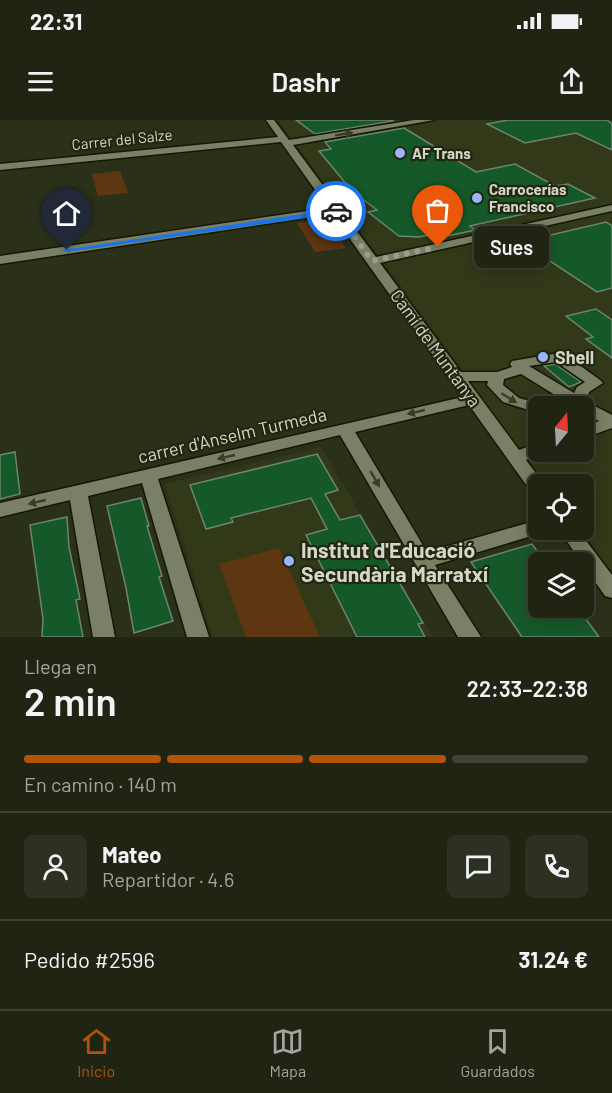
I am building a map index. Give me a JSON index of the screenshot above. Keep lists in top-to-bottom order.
{
  "streets": {
    "street": ["Carrer del Salze", "Camí de Muntanya", "carrer d'Anselm Turmeda"]
  },
  "crossings": [
    ["Carrer del Salze", "Camí de Muntanya"],
    ["Camí de Muntanya", "carrer d'Anselm Turmeda"]
  ],
  "one_way": ["carrer d'Anselm Turmeda"],
  "places": [
    "AF Trans",
    "Carrocerías Francisco",
    "Sues",
    "Shell",
    "Institut d'Educació Secundària Marratxí"
  ],
  "north": "top",
  "page": {
    "status": "22:31",
    "header": "Dashr",
    "bubble": "Sues",
    "heading": ["2 min", "Llega en", "22:33–22:38"],
    "panel": [
      "Mateo",
      "Repartidor · 4.6",
      "Pedido #2596",
      "31.24 €"
    ],
    "bar": "En camino · 140 m",
    "tabs": ["Inicio", "Mapa", "Guardados"]
  }
}
